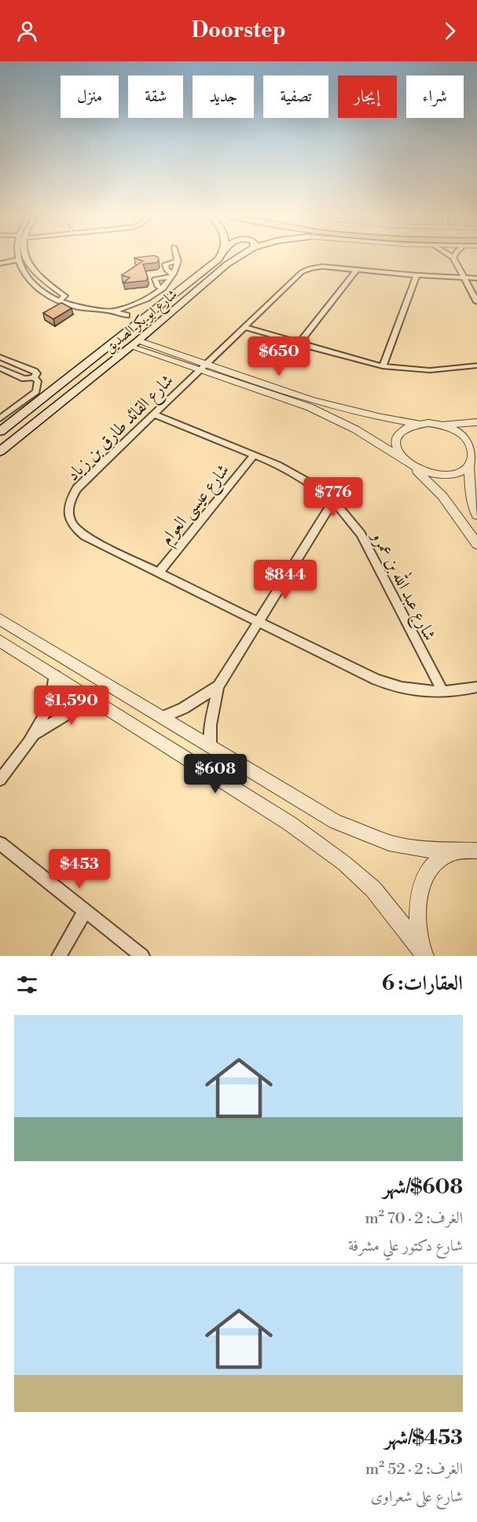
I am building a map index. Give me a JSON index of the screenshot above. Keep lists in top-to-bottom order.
{
  "streets": {
    "main road": ["شارع ابو بكر الصديق"],
    "street": ["شارع القائد طارق بن زياد", "شارع عيسى العوام", "شارع عبد الله بن عمرو"]
  },
  "crossings": [
    ["شارع القائد طارق بن زياد", "شارع عيسى العوام"],
    ["شارع القائد طارق بن زياد", "شارع عبد الله بن عمرو"],
    ["شارع عيسى العوام", "شارع عبد الله بن عمرو"]
  ],
  "page": {
    "header": "Doorstep",
    "chip": [
      "شراء",
      "إيجار",
      "تصفية",
      "جديد",
      "شقة",
      "منزل"
    ],
    "price": [
      "$650",
      "$776",
      "$844",
      "$1,590",
      "$608",
      "$453"
    ],
    "heading": "العقارات: 6",
    "list": [
      {
        "name": "$608/شهر",
        "note": "الغرف: 2 · 70 m² · شارع دكتور علي مشرفة"
      },
      {
        "name": "$453/شهر",
        "note": "الغرف: 2 · 52 m² · شارع على شعراوى"
      }
    ]
  }
}
